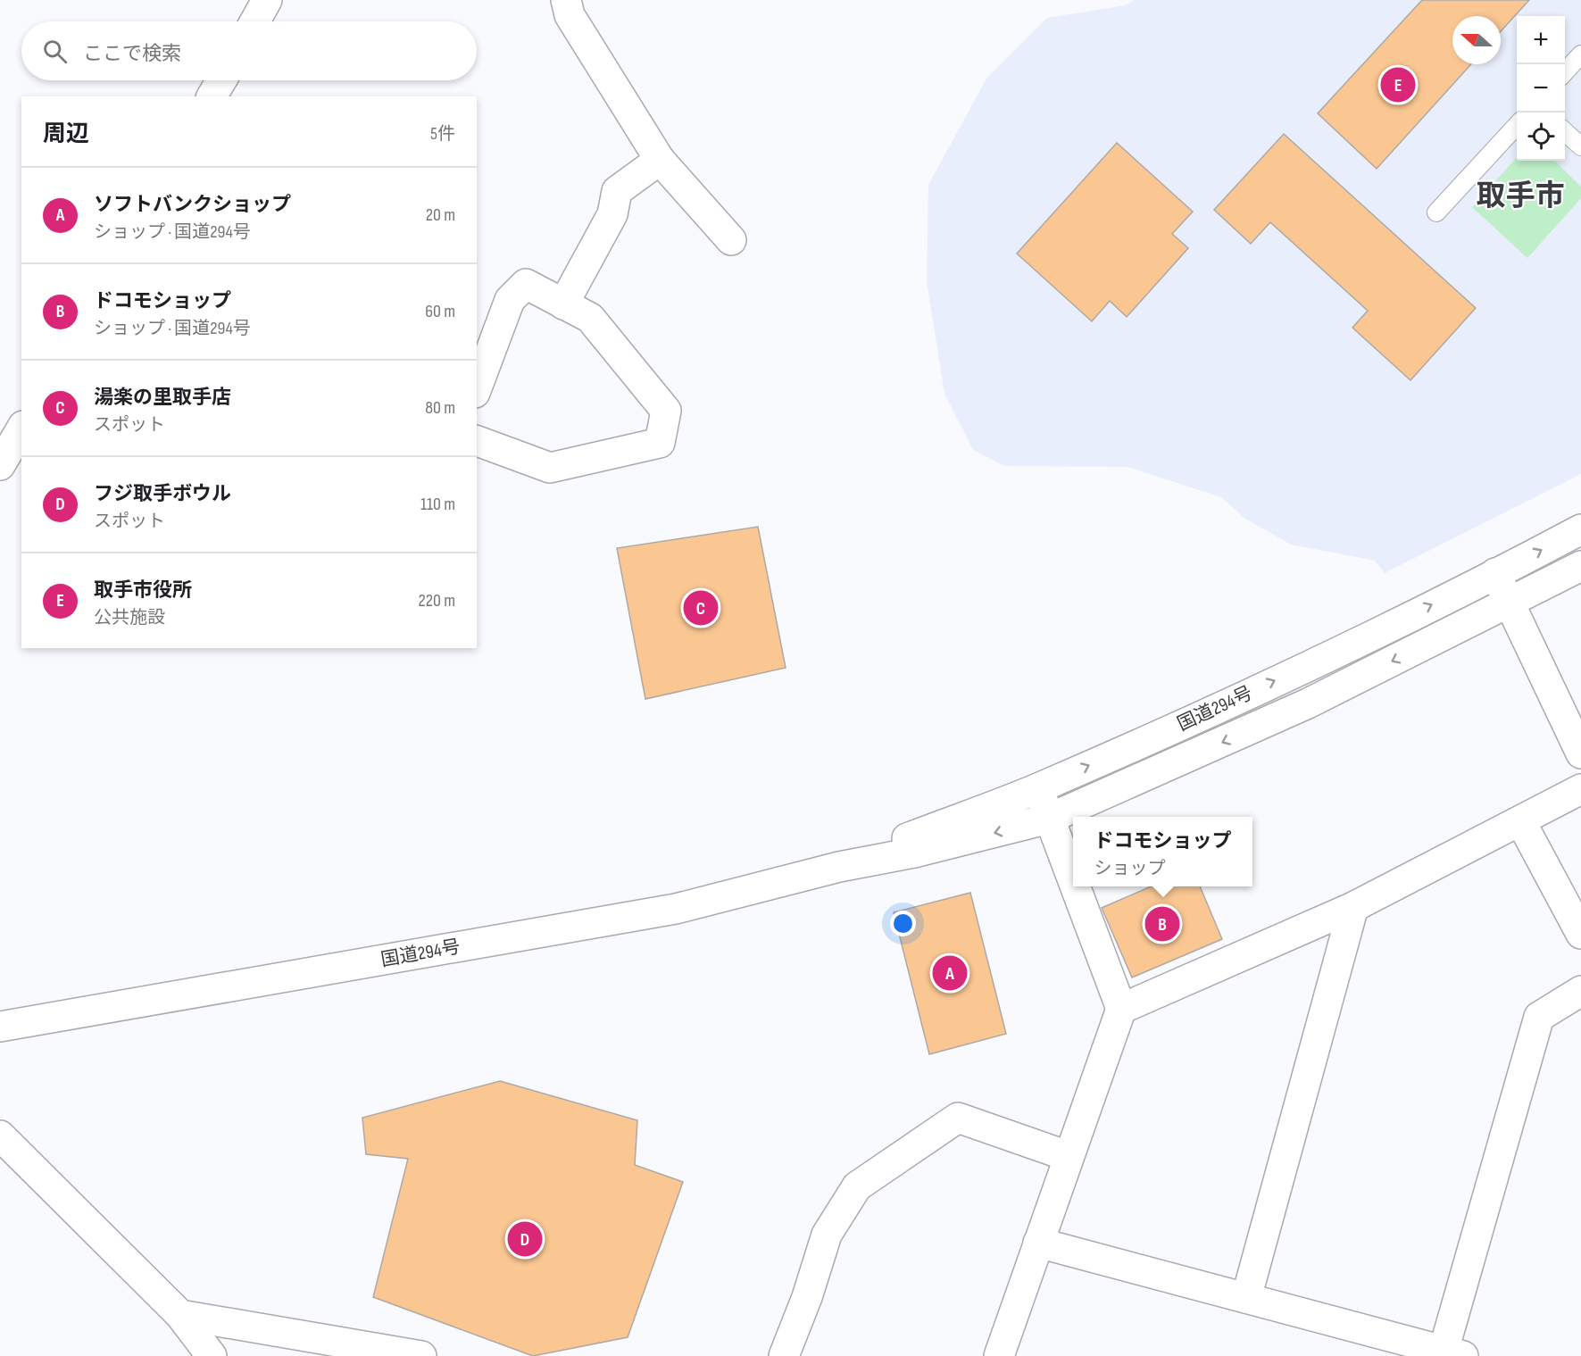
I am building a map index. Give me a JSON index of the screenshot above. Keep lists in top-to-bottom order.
{
  "streets": {
    "main road": ["国道294号"]
  },
  "districts": ["取手市"],
  "north": "left",
  "page": {
    "map_buttons": ["+", "−"],
    "search": "ここで検索",
    "pins": [
      "E",
      "C",
      "B",
      "A",
      "D"
    ],
    "heading": ["周辺", "5件"],
    "list": [
      {
        "mark": "A",
        "name": "ソフトバンクショップ",
        "note": "ショップ · 国道294号",
        "value": "20 m"
      },
      {
        "mark": "B",
        "name": "ドコモショップ",
        "note": "ショップ · 国道294号",
        "value": "60 m"
      },
      {
        "mark": "C",
        "name": "湯楽の里取手店",
        "note": "スポット",
        "value": "80 m"
      },
      {
        "mark": "D",
        "name": "フジ取手ボウル",
        "note": "スポット",
        "value": "110 m"
      },
      {
        "mark": "E",
        "name": "取手市役所",
        "note": "公共施設",
        "value": "220 m"
      }
    ],
    "popup": ["ドコモショップ", "ショップ"]
  }
}
